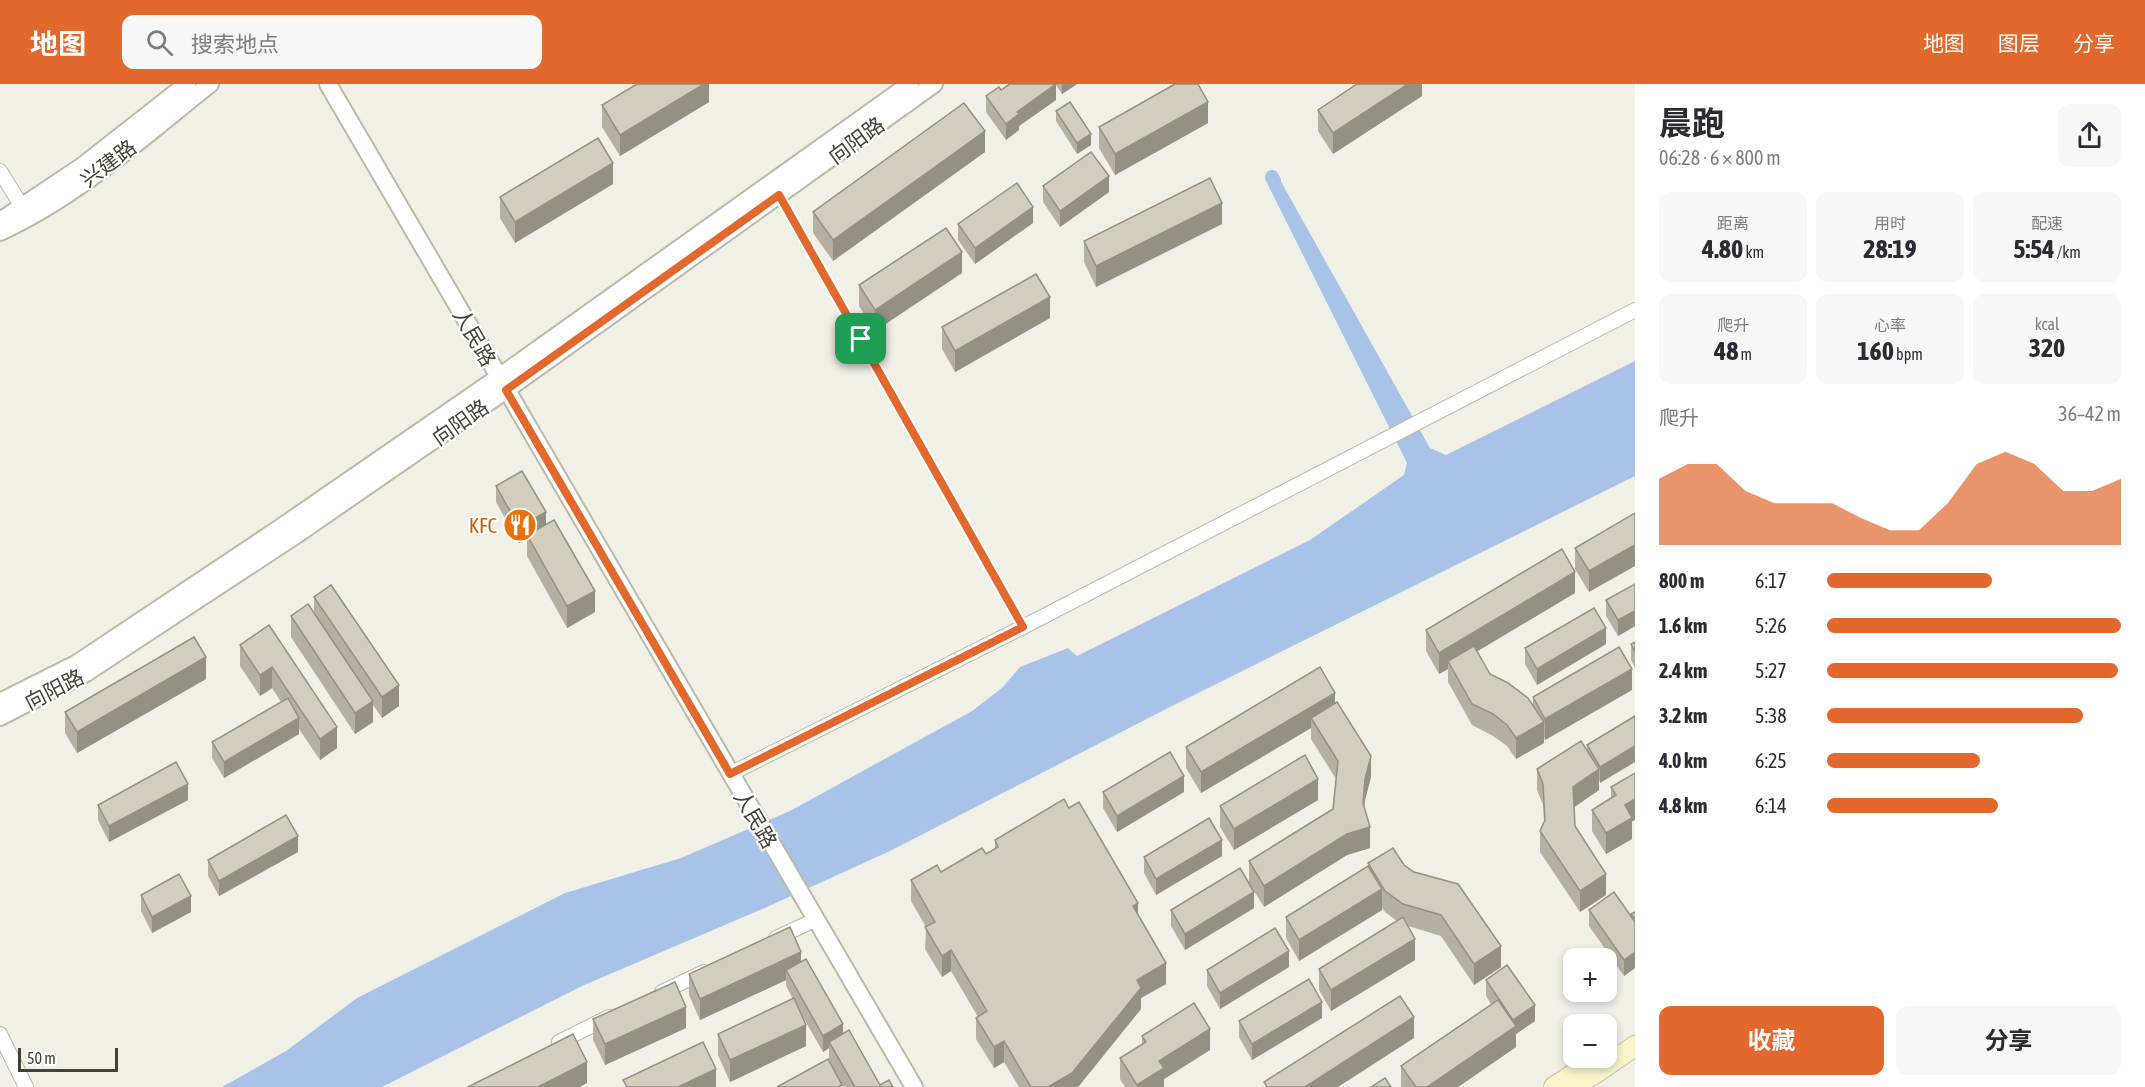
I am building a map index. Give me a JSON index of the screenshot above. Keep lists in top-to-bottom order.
{
  "streets": {
    "street": ["向阳路", "兴建路", "人民路"]
  },
  "crossings": [
    ["向阳路", "人民路"]
  ],
  "places": {
    "restaurant": ["KFC"]
  },
  "scale_bar": "50 m",
  "page": {
    "header": "地图",
    "search": "搜索地点",
    "nav": ["地图", "图层", "分享"],
    "heading": ["晨跑", "06:28 · 6 × 800 m"],
    "stats": [
      ["距离", "4.80 km"],
      ["用时", "28:19"],
      ["配速", "5:54 /km"],
      ["爬升", "48 m"],
      ["心率", "160 bpm"],
      ["kcal", "320"]
    ],
    "chart": ["爬升", "36–42 m"],
    "list": [
      {
        "name": "800 m",
        "note": "6:17"
      },
      {
        "name": "1.6 km",
        "note": "5:26"
      },
      {
        "name": "2.4 km",
        "note": "5:27"
      },
      {
        "name": "3.2 km",
        "note": "5:38"
      },
      {
        "name": "4.0 km",
        "note": "6:25"
      },
      {
        "name": "4.8 km",
        "note": "6:14"
      }
    ],
    "map_buttons": ["+", "−"],
    "buttons": ["收藏", "分享"],
    "scale": "50 m"
  }
}
